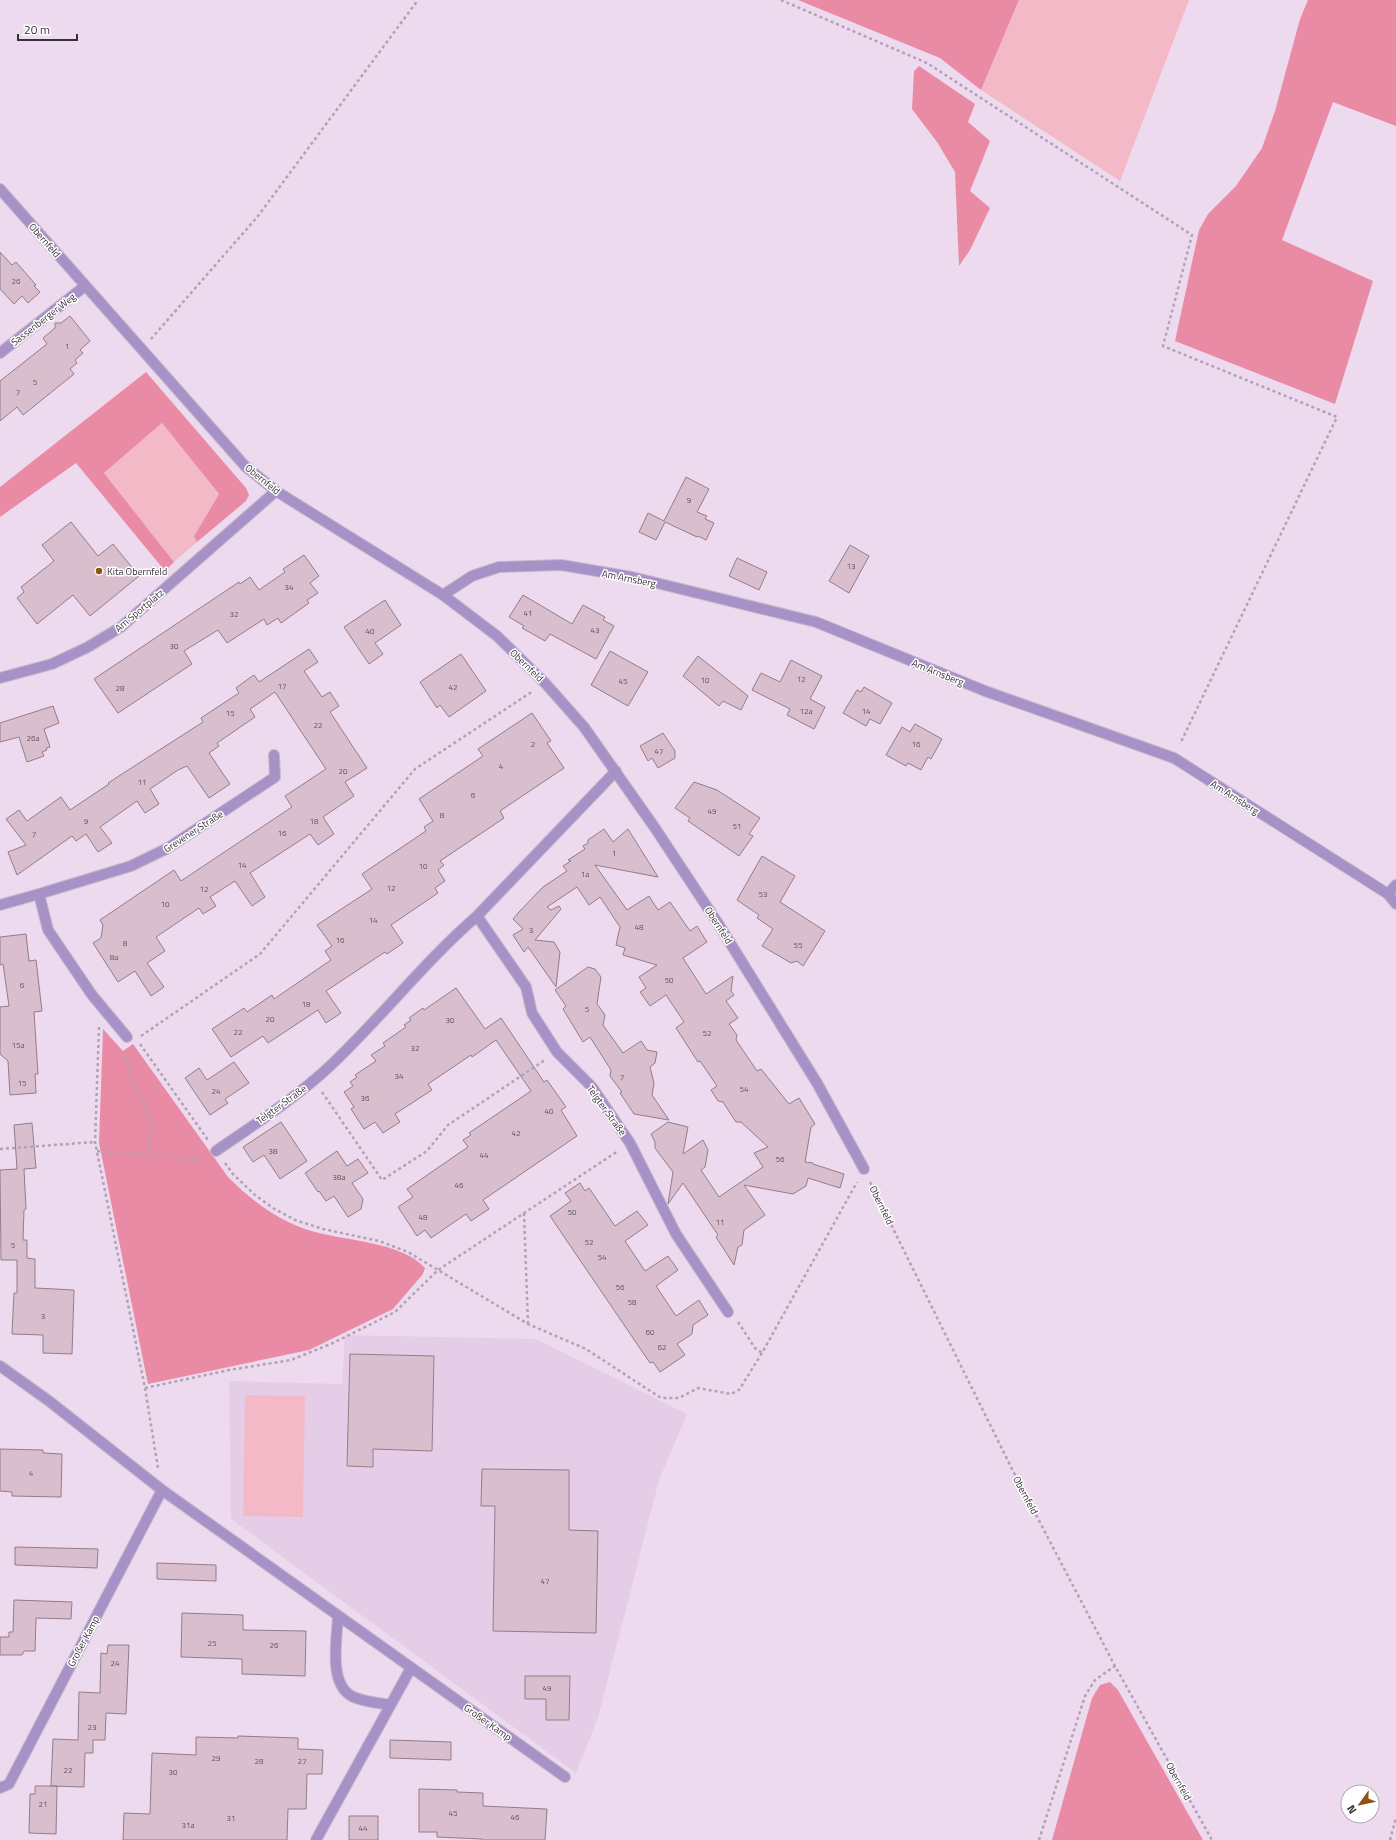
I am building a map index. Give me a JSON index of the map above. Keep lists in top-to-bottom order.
{
  "streets": {
    "street": [
      "Obernfeld",
      "Sassenberger Weg",
      "Am Arnsberg",
      "Am Sportplatz",
      "Grevener Straße",
      "Telgter Straße",
      "Großer Kamp"
    ]
  },
  "crossings": [
    ["Obernfeld", "Sassenberger Weg"],
    ["Obernfeld", "Am Arnsberg"],
    ["Obernfeld", "Am Sportplatz"],
    ["Obernfeld", "Telgter Straße"]
  ],
  "places": ["Kita Obernfeld"],
  "house_numbers": [
    "26",
    "1",
    "5",
    "7",
    "9",
    "13",
    "34",
    "41",
    "32",
    "43",
    "40",
    "30",
    "12",
    "10",
    "45",
    "17",
    "42",
    "28",
    "12a",
    "14",
    "15",
    "22",
    "26a",
    "2",
    "16",
    "47",
    "4",
    "20",
    "11",
    "6",
    "49",
    "8",
    "9",
    "18",
    "51",
    "16",
    "7",
    "1",
    "14",
    "10",
    "1a",
    "12",
    "12",
    "53",
    "10",
    "14",
    "48",
    "3",
    "16",
    "8",
    "55",
    "8a",
    "50",
    "6",
    "18",
    "5",
    "20",
    "30",
    "22",
    "52",
    "15a",
    "32",
    "34",
    "7",
    "15",
    "54",
    "24",
    "36",
    "40",
    "42",
    "38",
    "44",
    "56",
    "38a",
    "46",
    "50",
    "48",
    "11",
    "52",
    "5",
    "54",
    "56",
    "58",
    "3",
    "60",
    "62",
    "4",
    "47",
    "25",
    "26",
    "24",
    "49",
    "23",
    "29",
    "28",
    "27",
    "22",
    "30",
    "21",
    "45",
    "46",
    "31",
    "31a",
    "44"
  ],
  "scale_bar": "20 m",
  "north": "bottom left"
}
